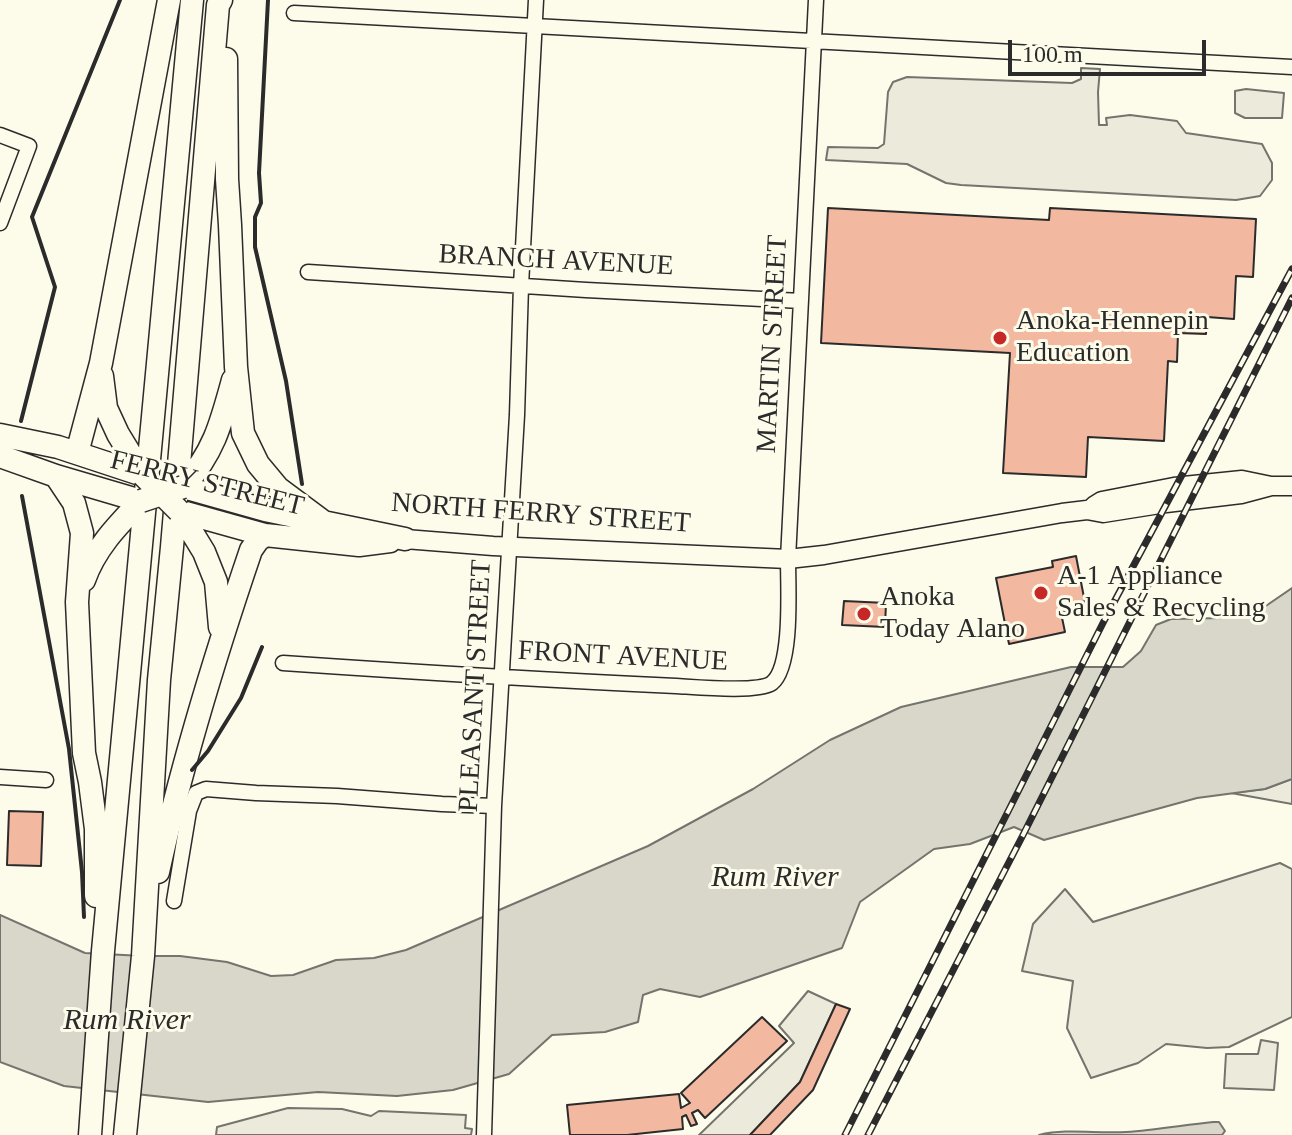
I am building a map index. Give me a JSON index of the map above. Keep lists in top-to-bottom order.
{
  "streets": {
    "highway": ["FERRY STREET", "NORTH FERRY STREET"],
    "street": [
      "BRANCH AVENUE",
      "MARTIN STREET",
      "FRONT AVENUE",
      "PLEASANT STREET"
    ]
  },
  "crossings": [
    ["BRANCH AVENUE", "MARTIN STREET"],
    ["BRANCH AVENUE", "PLEASANT STREET"],
    ["MARTIN STREET", "NORTH FERRY STREET"],
    ["MARTIN STREET", "FRONT AVENUE"],
    ["FERRY STREET", "NORTH FERRY STREET"],
    ["NORTH FERRY STREET", "PLEASANT STREET"],
    ["FRONT AVENUE", "PLEASANT STREET"]
  ],
  "water": ["Rum River"],
  "places": ["Anoka-Hennepin Education", "A-1 Appliance Sales & Recycling", "Anoka Today Alano"],
  "scale_bar": "100 m"
}
